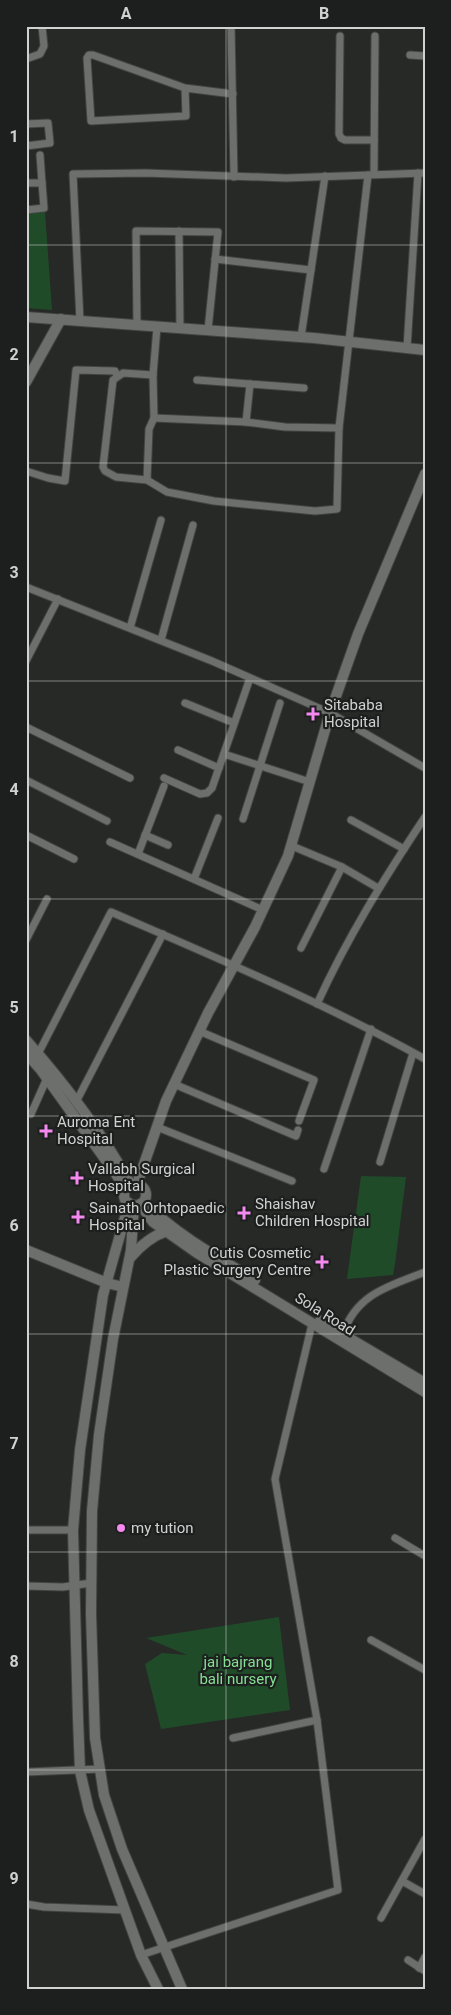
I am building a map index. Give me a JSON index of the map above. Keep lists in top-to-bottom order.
{
  "streets": {
    "street": ["Sola Road"]
  },
  "parks": ["jai bajrang bali nursery"],
  "places": {
    "health": [
      "Sitababa Hospital",
      "Auroma Ent Hospital",
      "Vallabh Surgical Hospital",
      "Shaishav Children Hospital",
      "Sainath Orhtopaedic Hospital",
      "Cutis Cosmetic Plastic Surgery Centre"
    ],
    "other": ["my tution"]
  },
  "grid": {
    "columns": ["A", "B"],
    "rows": [
      "1",
      "2",
      "3",
      "4",
      "5",
      "6",
      "7",
      "8",
      "9"
    ]
  }
}
